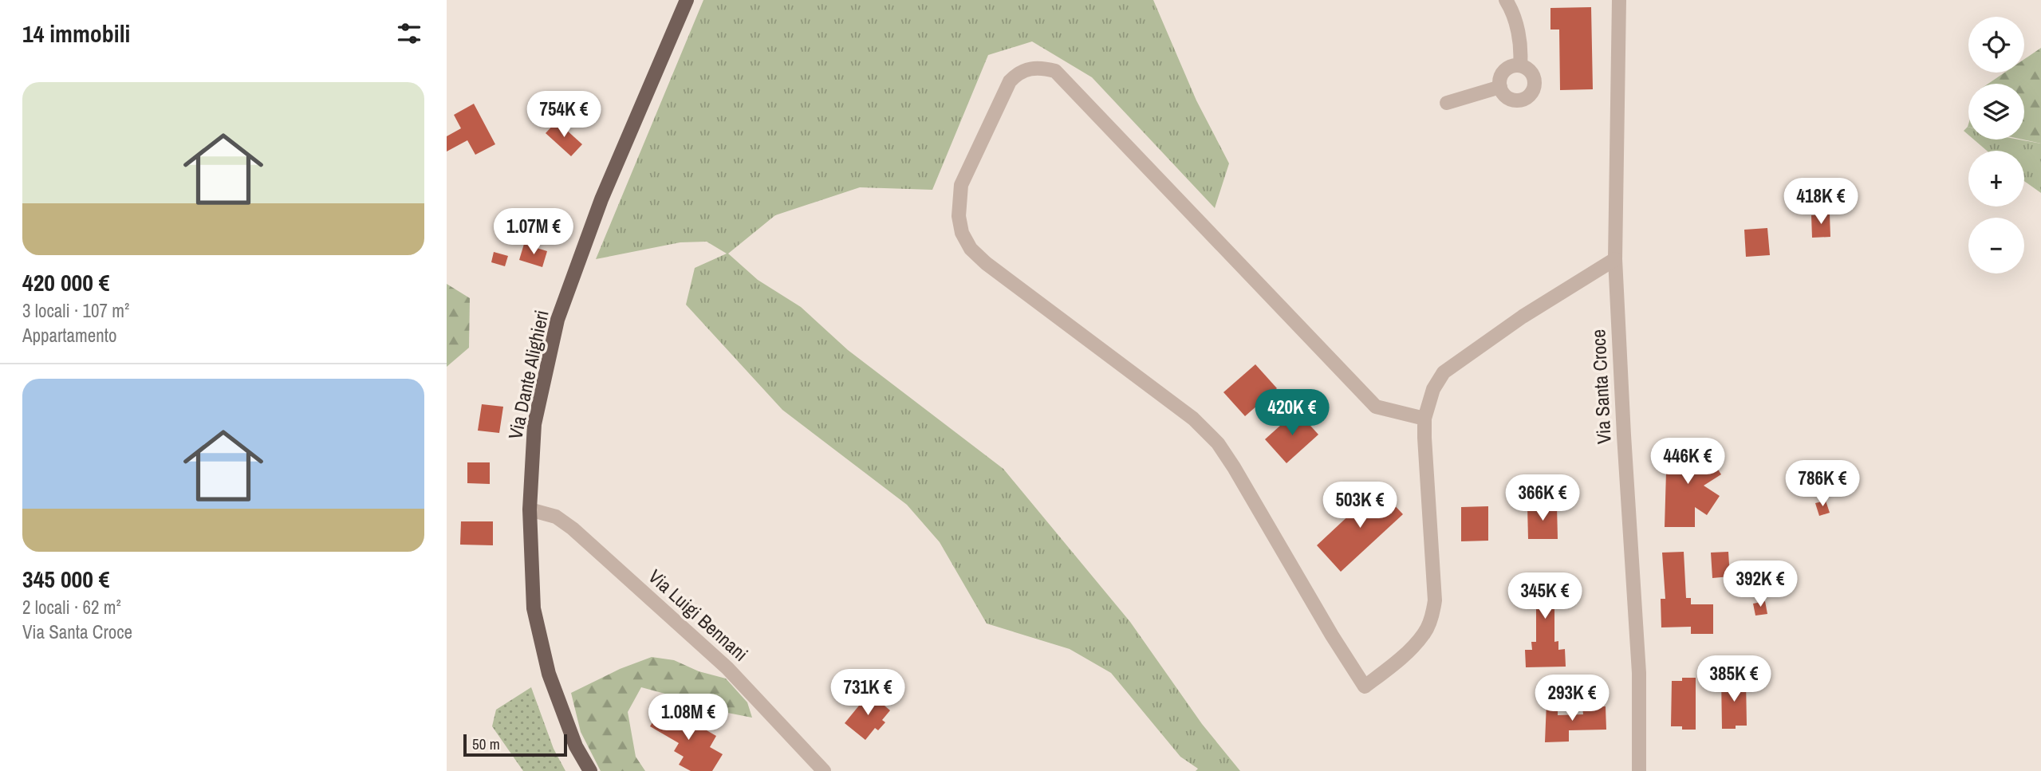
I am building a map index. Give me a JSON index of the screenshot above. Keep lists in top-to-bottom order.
{
  "streets": {
    "main road": ["Via Dante Alighieri"],
    "street": ["Via Santa Croce", "Via Luigi Bennani"]
  },
  "crossings": [
    ["Via Dante Alighieri", "Via Luigi Bennani"]
  ],
  "scale_bar": "50 m",
  "page": {
    "heading": "14 immobili",
    "map_buttons": ["+", "−"],
    "list": [
      {
        "name": "420 000 €",
        "note": "3 locali · 107 m² · Appartamento"
      },
      {
        "name": "345 000 €",
        "note": "2 locali · 62 m² · Via Santa Croce"
      }
    ],
    "price": [
      "754K €",
      "418K €",
      "1.07M €",
      "420K €",
      "446K €",
      "786K €",
      "366K €",
      "503K €",
      "392K €",
      "345K €",
      "385K €",
      "731K €",
      "293K €",
      "1.08M €"
    ],
    "scale": "50 m"
  }
}
